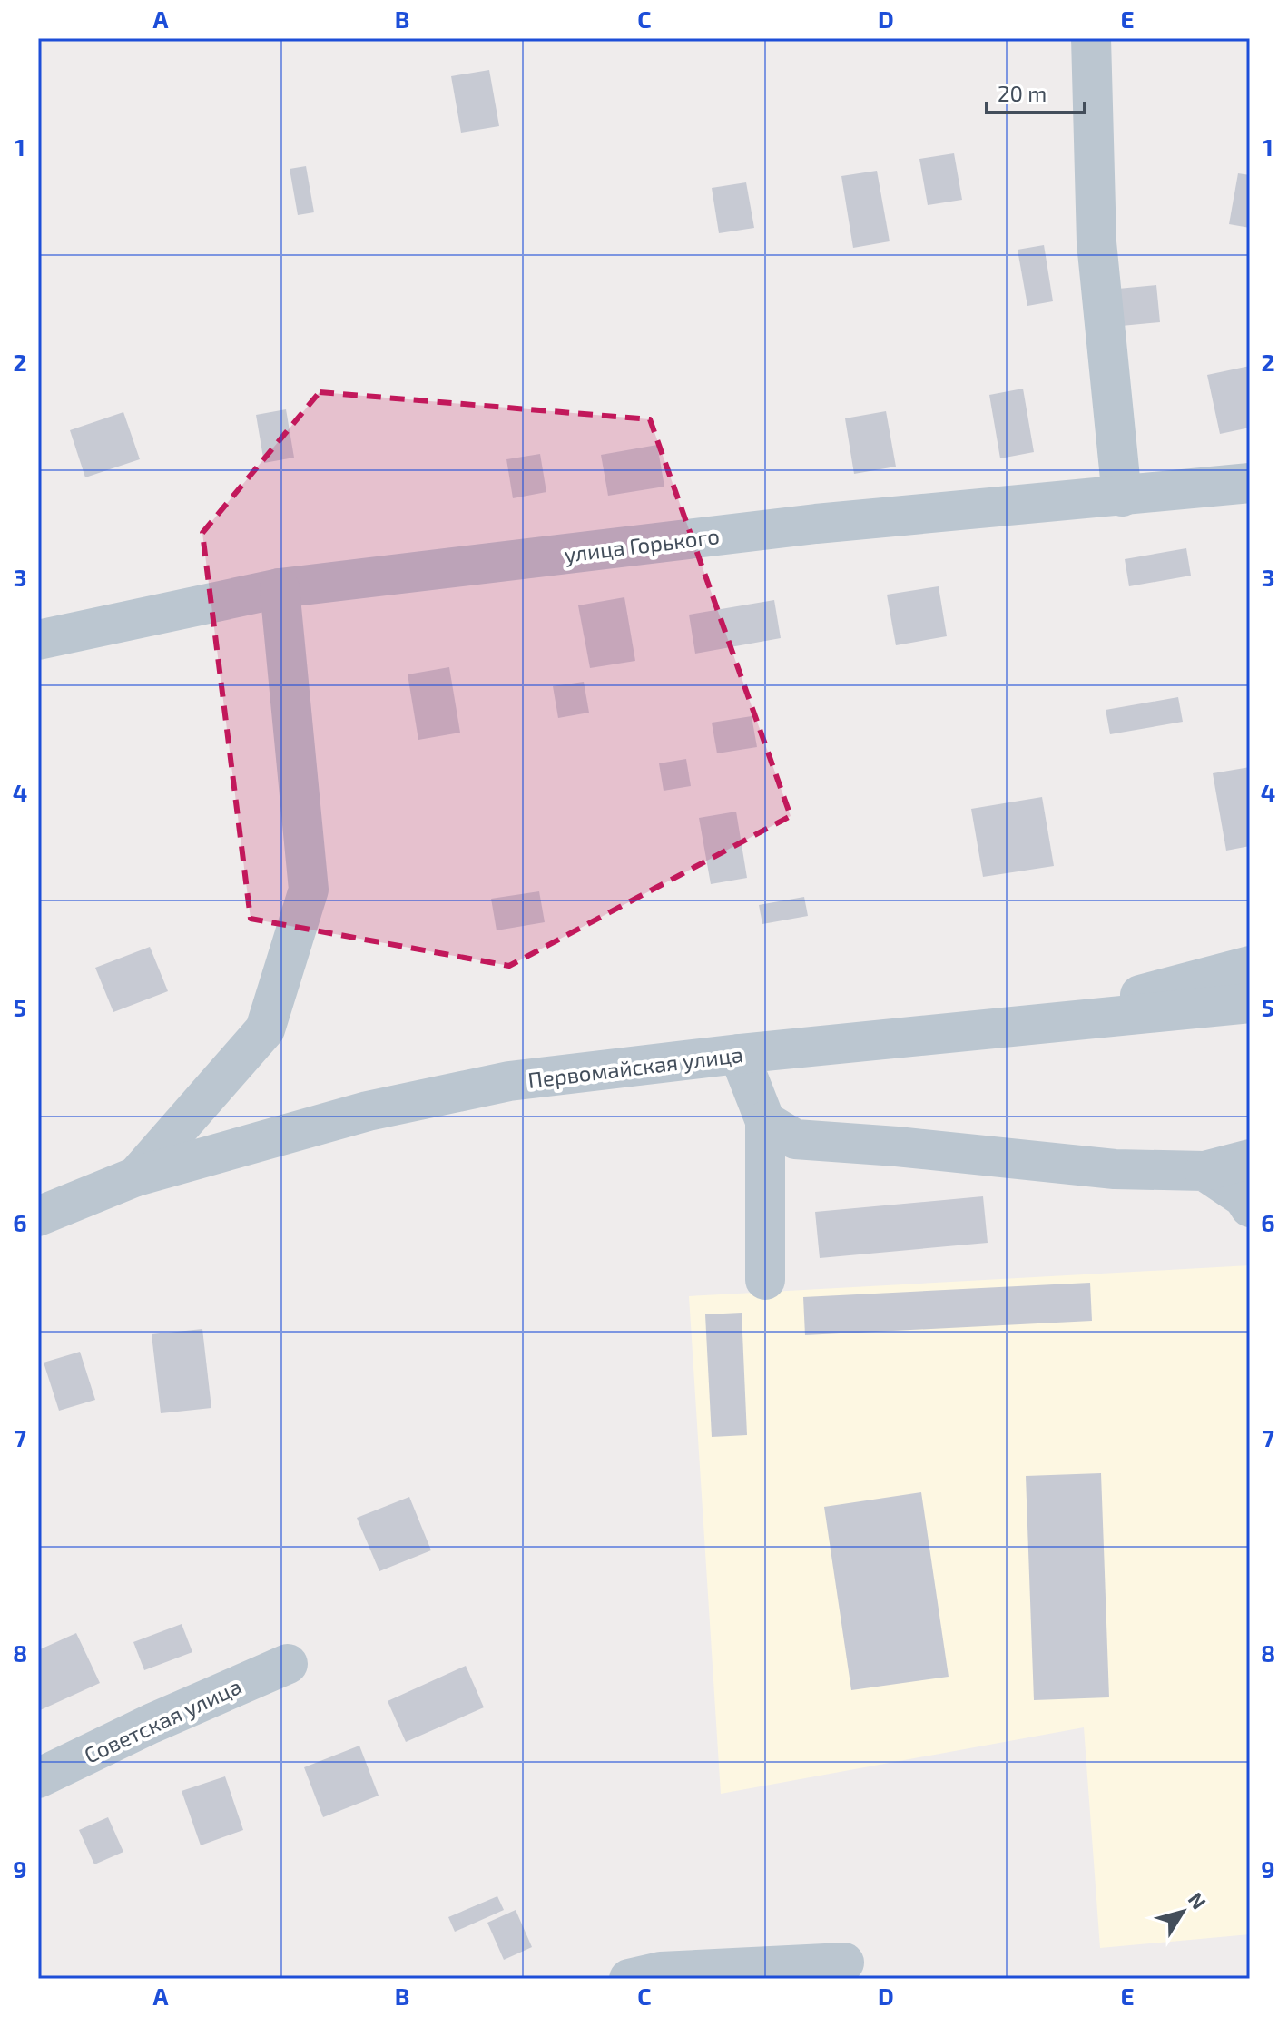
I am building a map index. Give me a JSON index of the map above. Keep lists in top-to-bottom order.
{
  "streets": {
    "street": ["улица Горького", "Первомайская улица", "Советская улица"]
  },
  "scale_bar": "20 m",
  "north": "top right",
  "grid": {
    "columns": [
      "A",
      "B",
      "C",
      "D",
      "E"
    ],
    "rows": [
      "1",
      "2",
      "3",
      "4",
      "5",
      "6",
      "7",
      "8",
      "9"
    ]
  }
}
